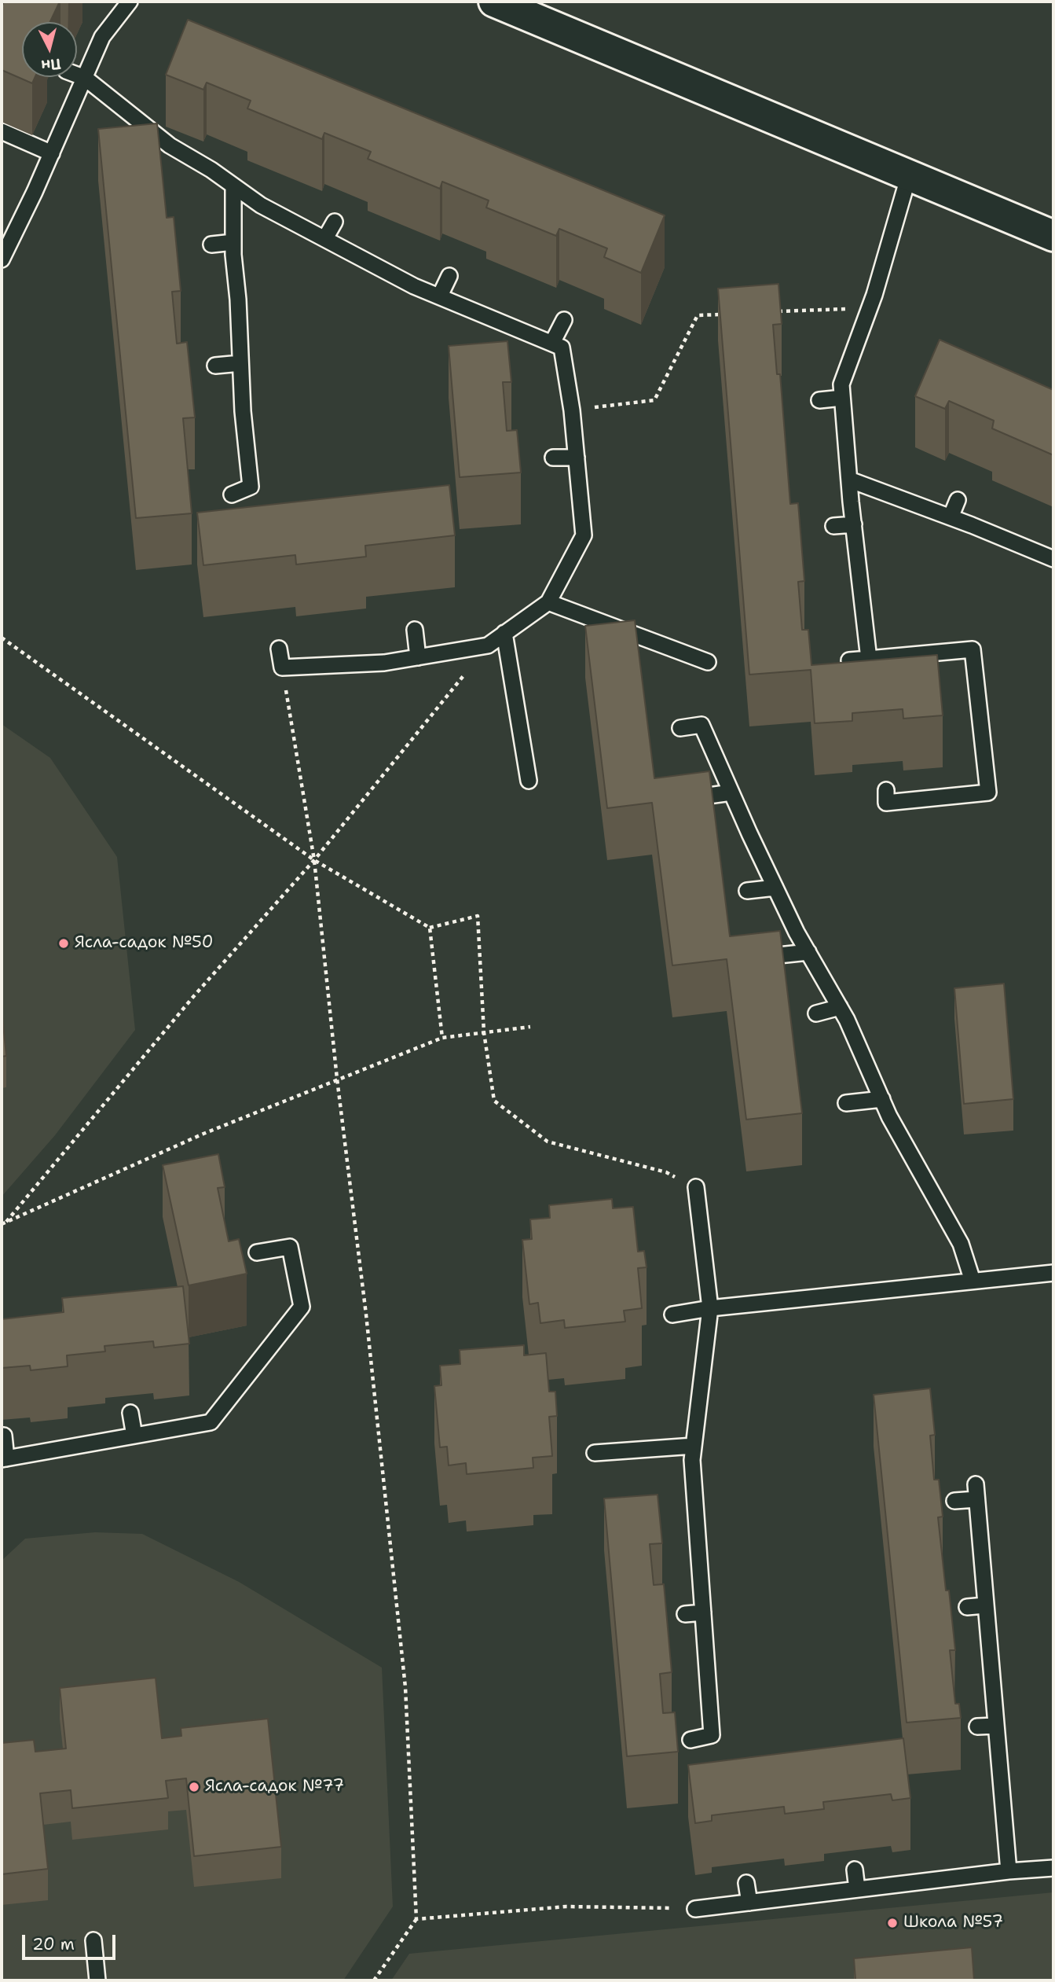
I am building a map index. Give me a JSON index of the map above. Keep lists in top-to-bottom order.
{
  "places": ["Ясла-садок №50", "Ясла-садок №77", "Школа №57"],
  "scale_bar": "20 m",
  "north": "bottom"
}
